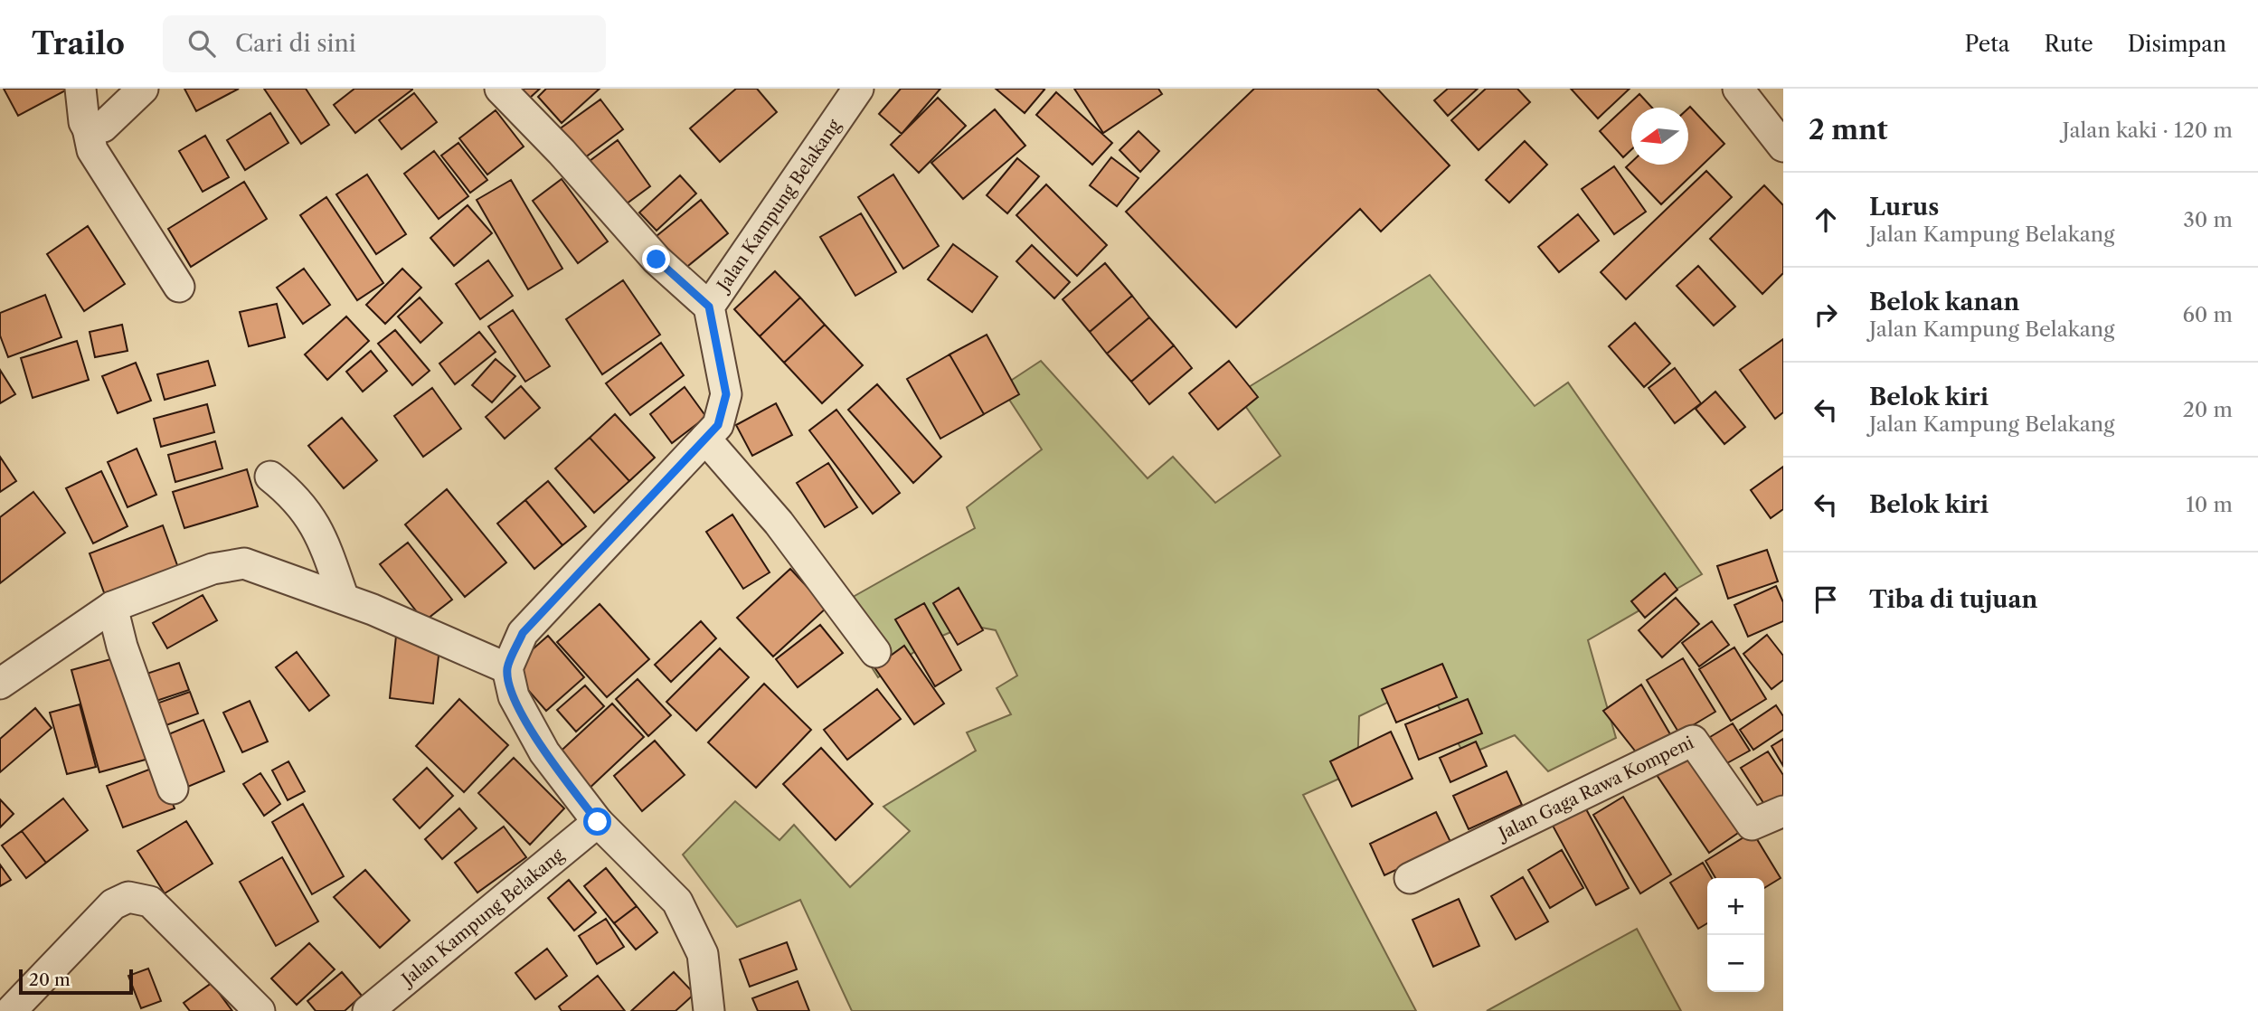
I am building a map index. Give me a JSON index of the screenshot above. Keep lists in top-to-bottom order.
{
  "streets": {
    "street": ["Jalan Kampung Belakang", "Jalan Gaga Rawa Kompeni"]
  },
  "scale_bar": "20 m",
  "north": "left",
  "page": {
    "header": "Trailo",
    "search": "Cari di sini",
    "nav": ["Peta", "Rute", "Disimpan"],
    "heading": ["2 mnt", "Jalan kaki · 120 m"],
    "list": [
      ["Lurus", "Jalan Kampung Belakang", "30 m"],
      ["Belok kanan", "Jalan Kampung Belakang", "60 m"],
      ["Belok kiri", "Jalan Kampung Belakang", "20 m"],
      ["Belok kiri", "10 m"],
      "Tiba di tujuan"
    ],
    "map_buttons": ["+", "−"],
    "scale": "20 m"
  }
}
